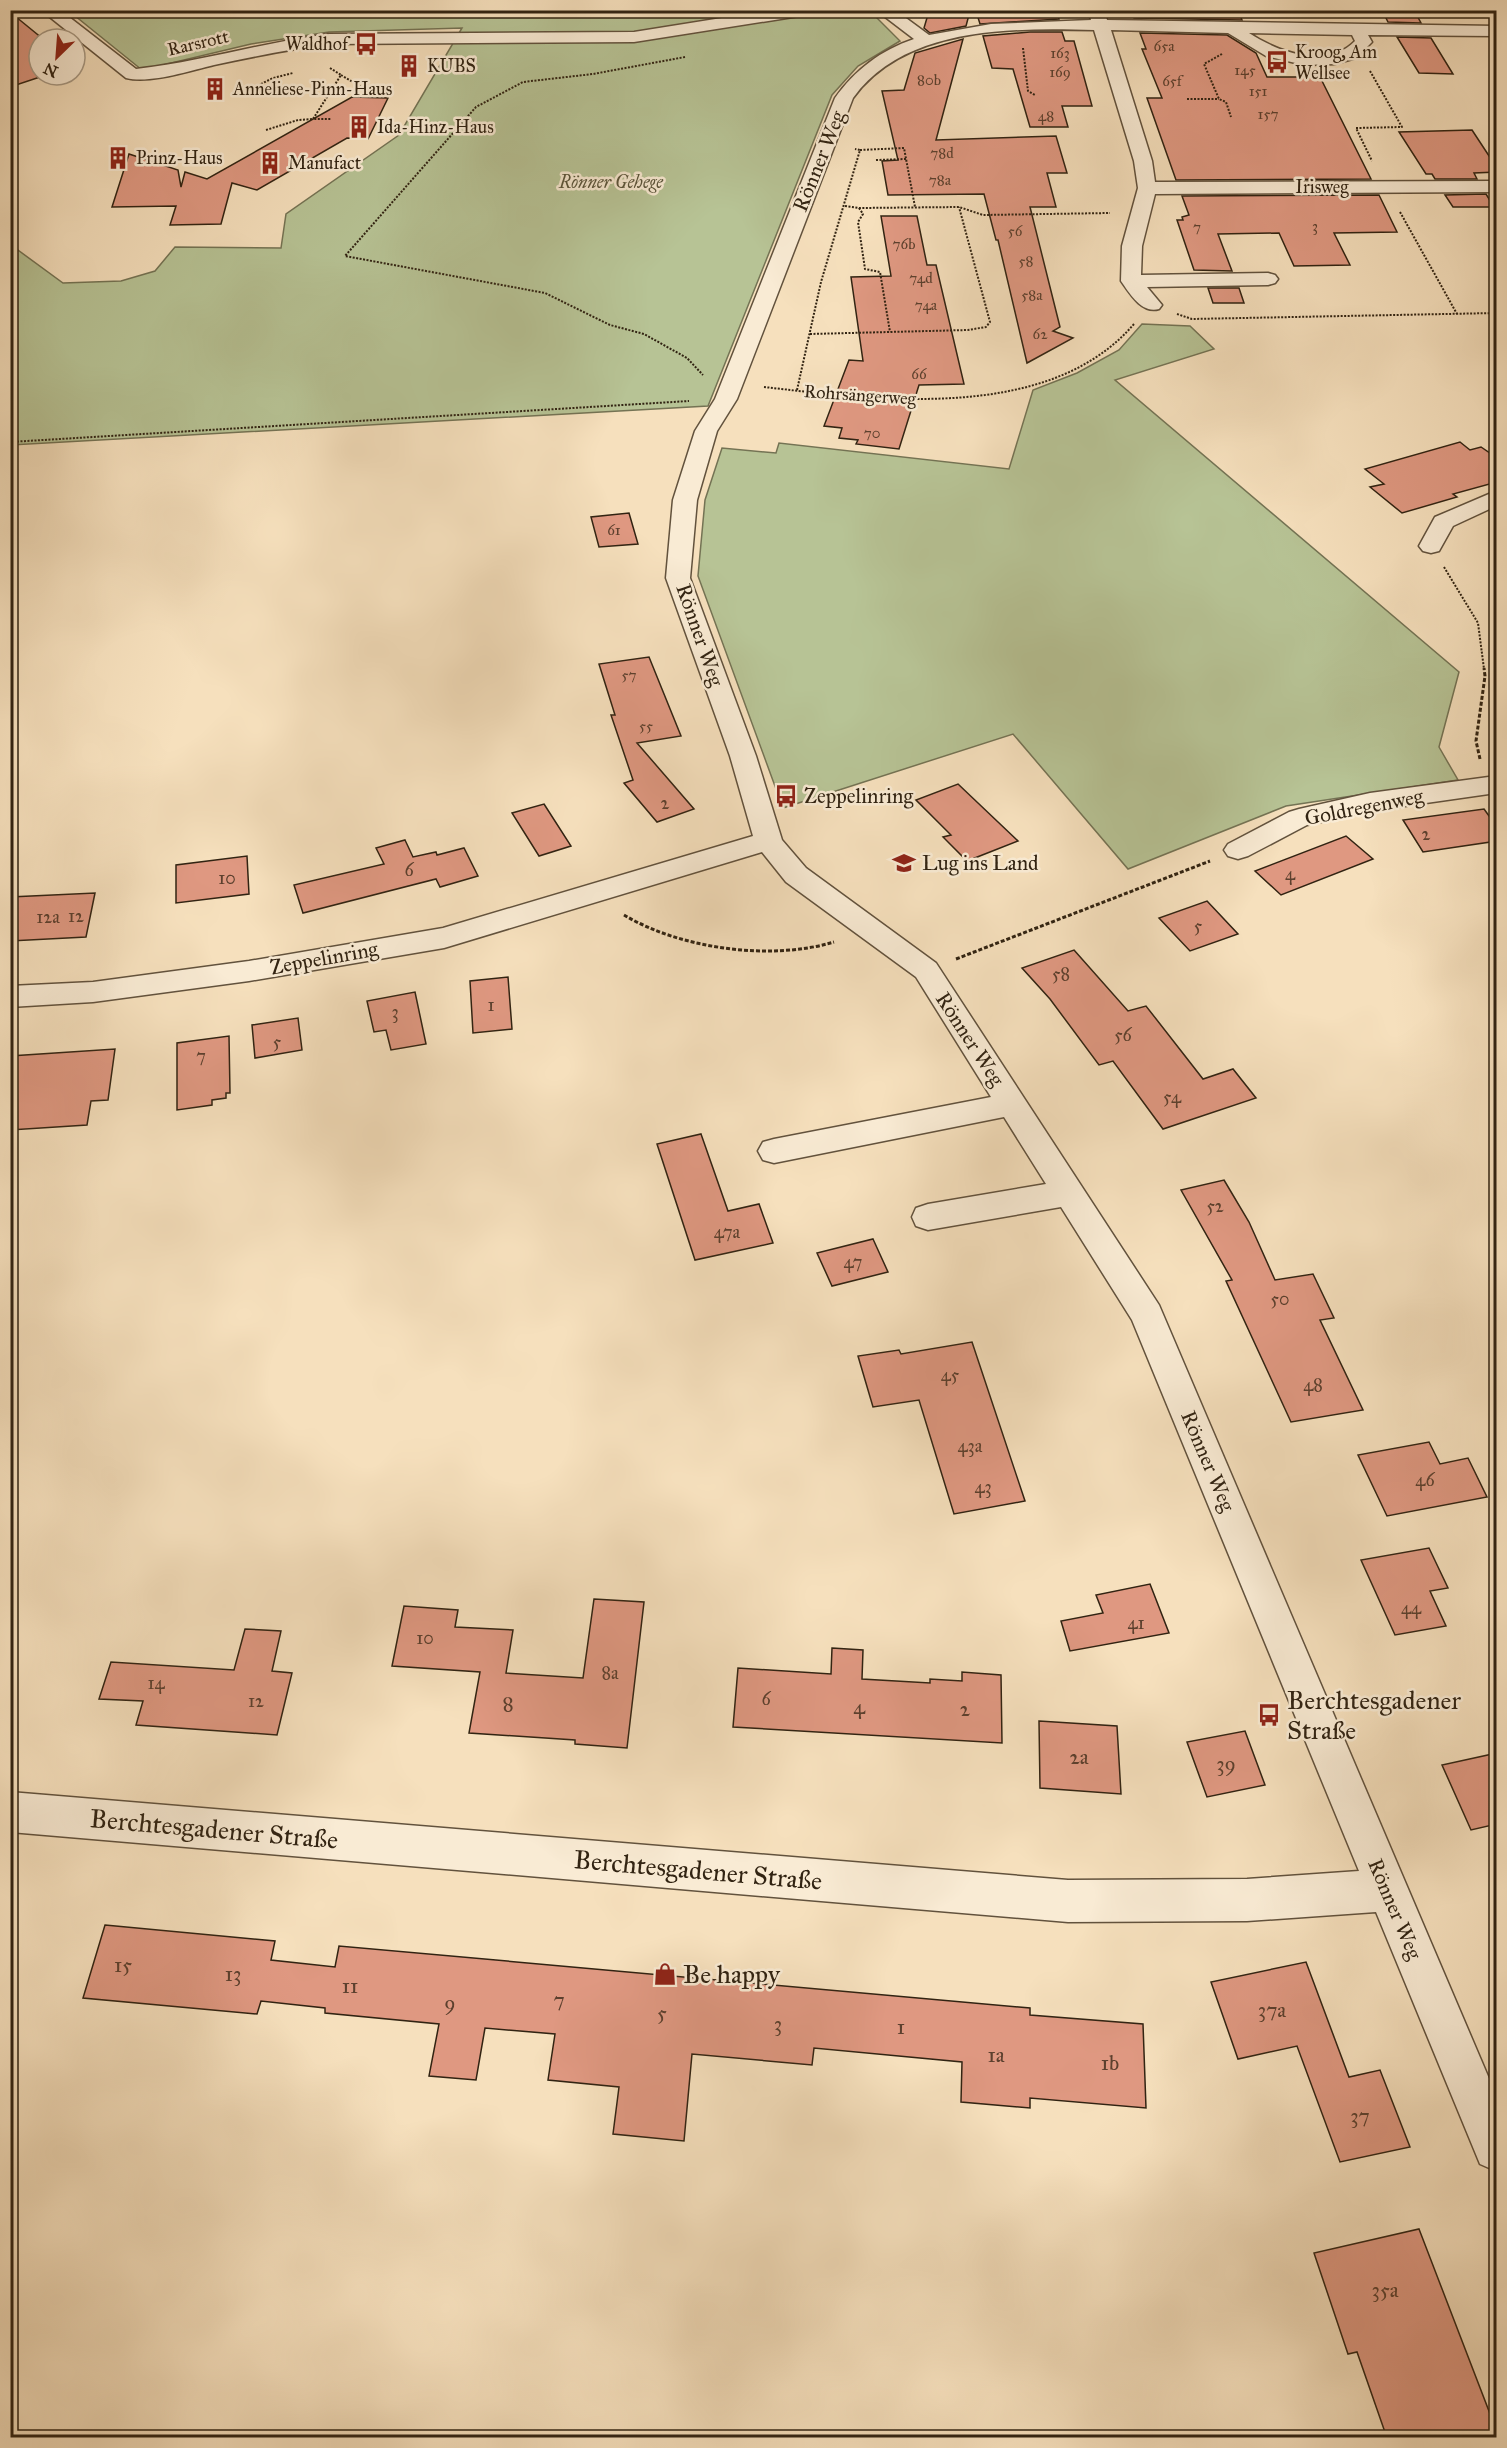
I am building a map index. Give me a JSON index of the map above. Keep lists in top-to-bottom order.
{
  "streets": {
    "street": [
      "Rarsrott",
      "Rönner Weg",
      "Irisweg",
      "Goldregenweg",
      "Zeppelinring",
      "Berchtesgadener Straße"
    ],
    "path": ["Rohrsängerweg"]
  },
  "crossings": [
    ["Rönner Weg", "Rohrsängerweg"],
    ["Rönner Weg", "Zeppelinring"],
    ["Rönner Weg", "Berchtesgadener Straße"]
  ],
  "parks": ["Rönner Gehege"],
  "places": {
    "bus stop": [
      "Waldhof",
      "Kroog, Am Wellsee",
      "Zeppelinring",
      "Berchtesgadener Straße"
    ],
    "building": [
      "KUBS",
      "Anneliese-Pinn-Haus",
      "Ida-Hinz-Haus",
      "Prinz-Haus",
      "Manufact"
    ],
    "school or university": ["Lug ins Land"],
    "shop": ["Be happy"]
  },
  "house_numbers": [
    "65a",
    "163",
    "145",
    "169",
    "80b",
    "65f",
    "151",
    "157",
    "48",
    "78d",
    "78a",
    "3",
    "7",
    "56",
    "76b",
    "58",
    "74d",
    "58a",
    "74a",
    "62",
    "66",
    "70",
    "61",
    "57",
    "55",
    "2",
    "2",
    "6",
    "4",
    "10",
    "12",
    "12a",
    "5",
    "58",
    "1",
    "3",
    "56",
    "5",
    "7",
    "54",
    "52",
    "47a",
    "47",
    "50",
    "45",
    "48",
    "43a",
    "46",
    "43",
    "44",
    "41",
    "10",
    "8a",
    "14",
    "6",
    "12",
    "8",
    "4",
    "2",
    "2a",
    "39",
    "15",
    "13",
    "11",
    "7",
    "9",
    "37a",
    "5",
    "3",
    "1",
    "1a",
    "1b",
    "37",
    "35a"
  ],
  "north": "bottom left"
}
